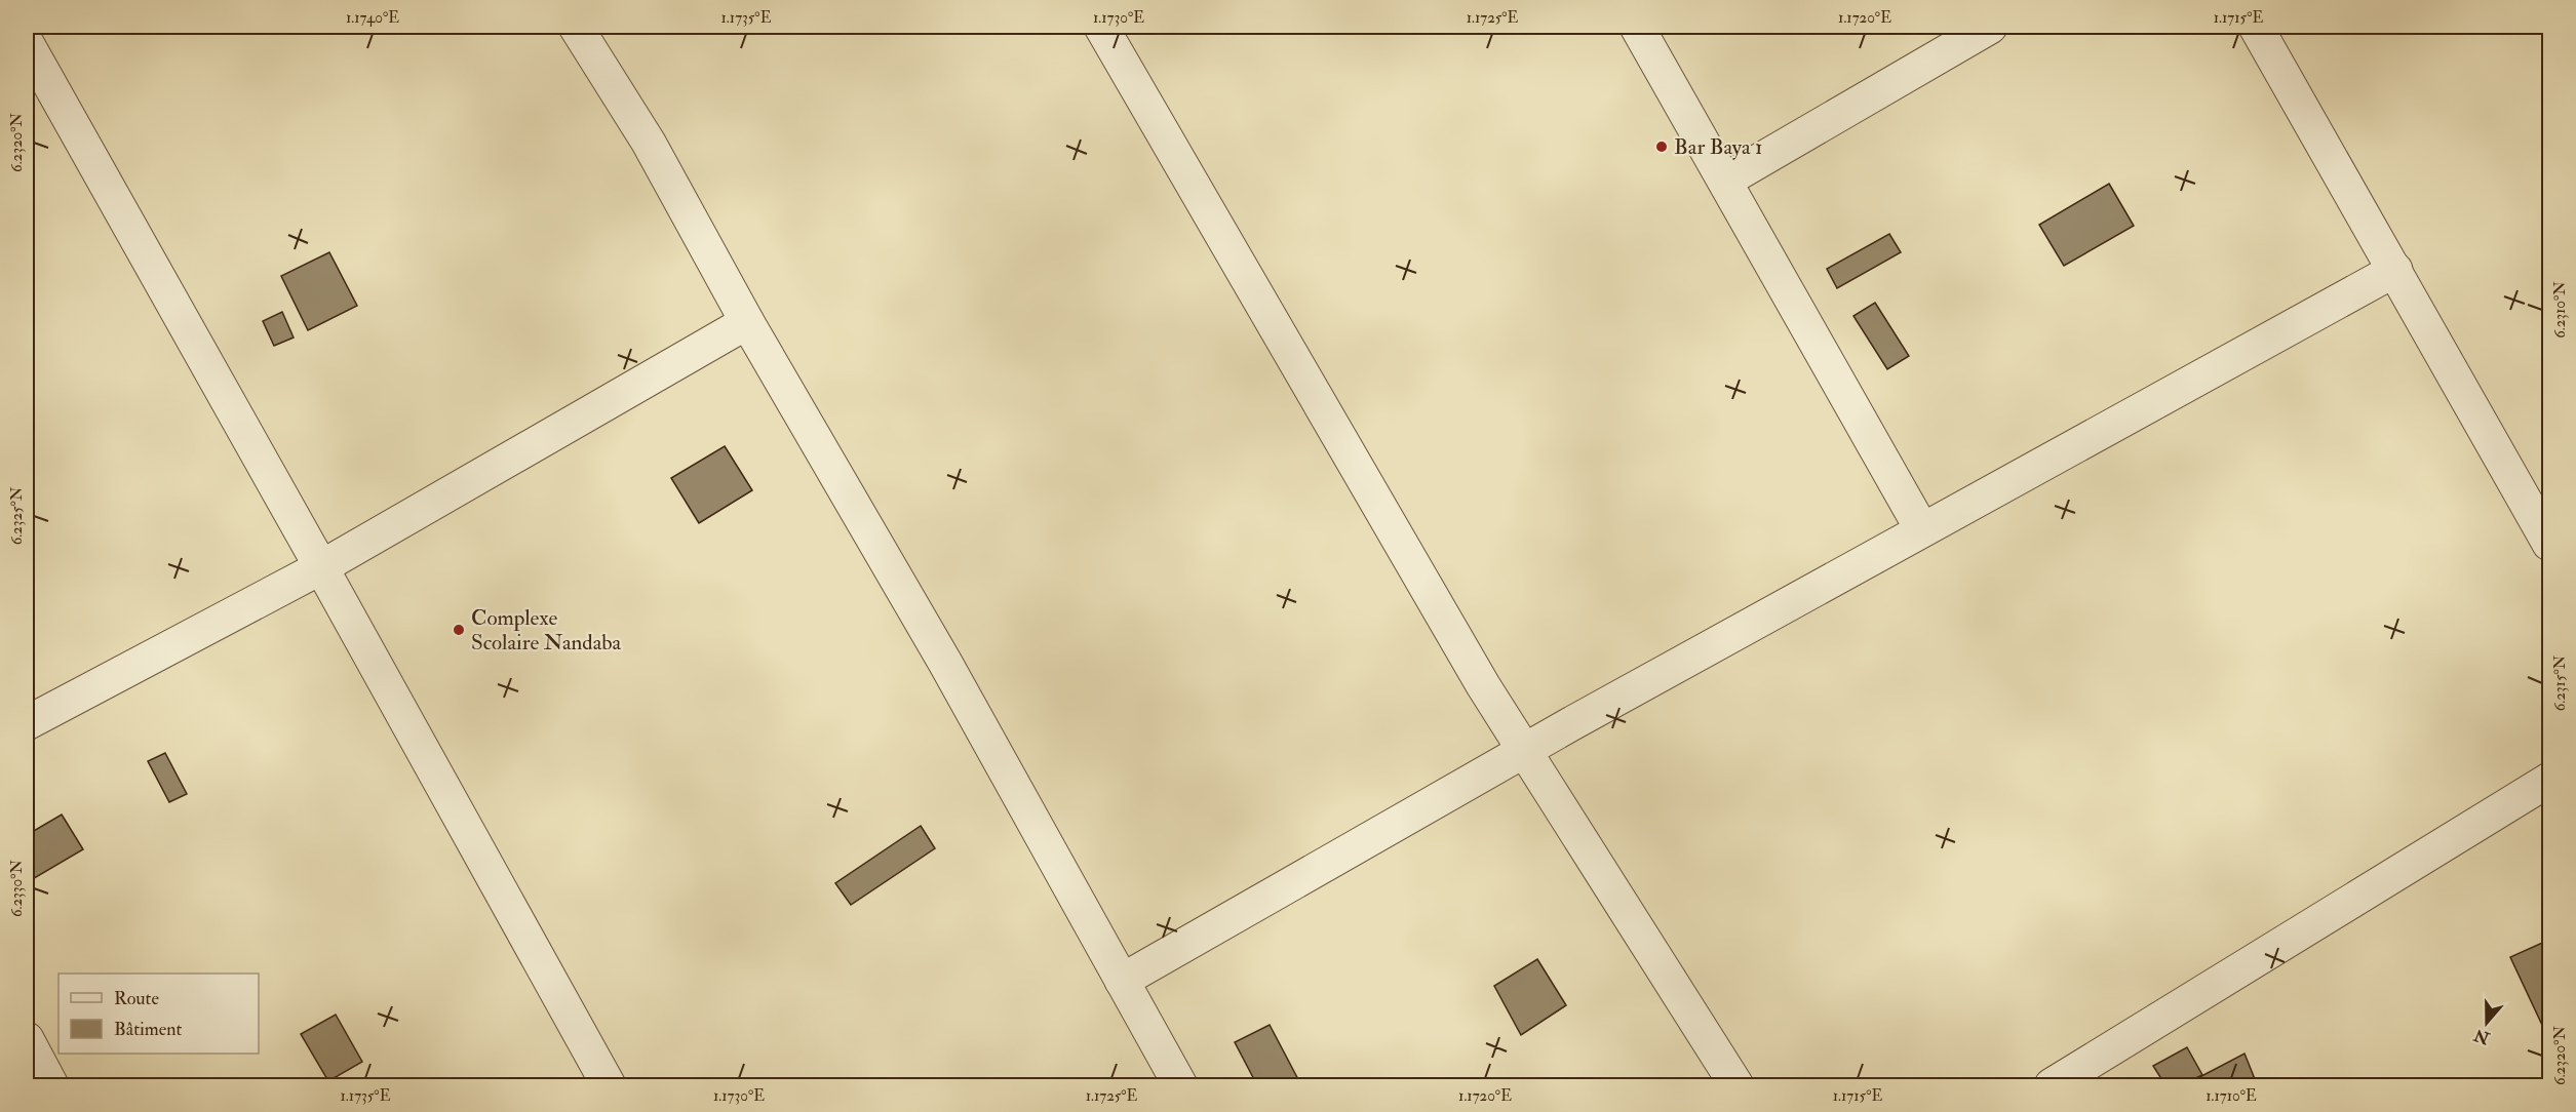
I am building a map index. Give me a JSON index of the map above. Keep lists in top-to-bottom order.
{
  "places": ["Bar Baya 1", "Complexe Scolaire Nandaba"],
  "legend": ["Route", "Bâtiment"],
  "north": "bottom",
  "coordinates": [
    "1.1740°E",
    "1.1735°E",
    "1.1730°E",
    "1.1725°E",
    "1.1720°E",
    "1.1715°E",
    "6.2320°N",
    "6.2310°N",
    "6.2325°N",
    "6.2315°N",
    "6.2330°N",
    "1.1710°E"
  ]
}
